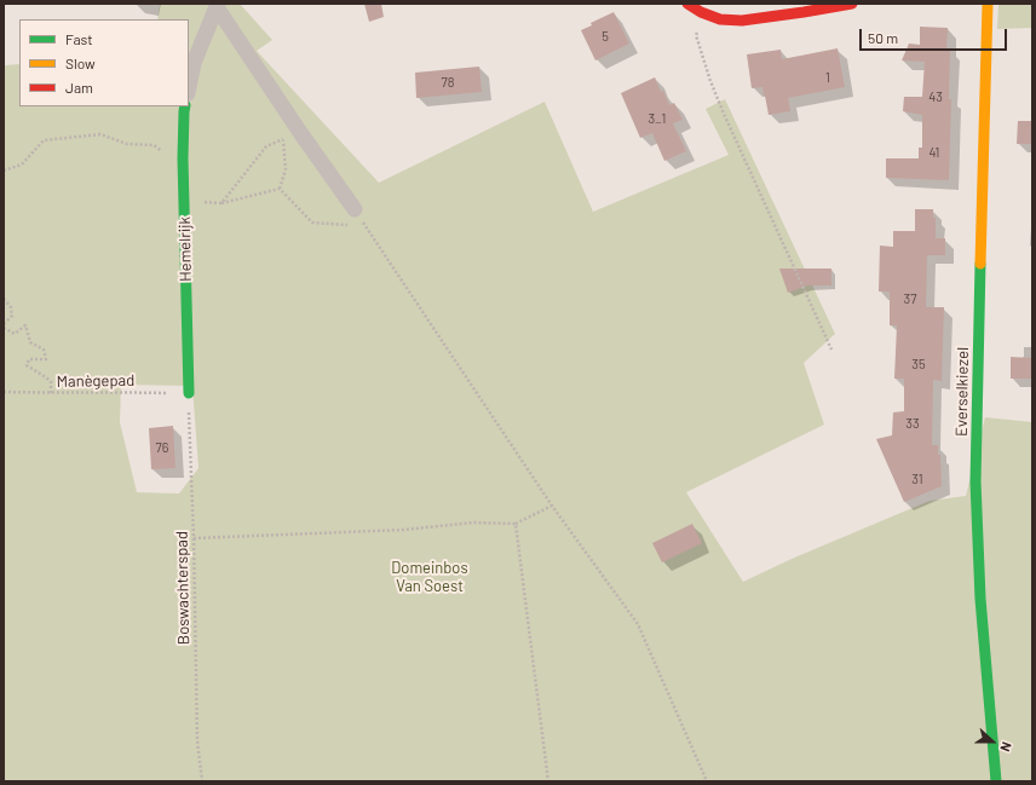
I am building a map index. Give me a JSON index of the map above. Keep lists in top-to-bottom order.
{
  "streets": {
    "street": ["Hemelrijk", "Everselkiezel"],
    "path": ["Manègepad", "Boswachterspad"]
  },
  "crossings": [
    ["Hemelrijk", "Manègepad"],
    ["Hemelrijk", "Boswachterspad"],
    ["Manègepad", "Boswachterspad"]
  ],
  "parks": ["Domeinbos Van Soest"],
  "house_numbers": [
    "5",
    "1",
    "78",
    "43",
    "3_1",
    "41",
    "37",
    "35",
    "33",
    "76",
    "31"
  ],
  "legend": ["Fast", "Slow", "Jam"],
  "scale_bar": "50 m",
  "north": "right"
}
